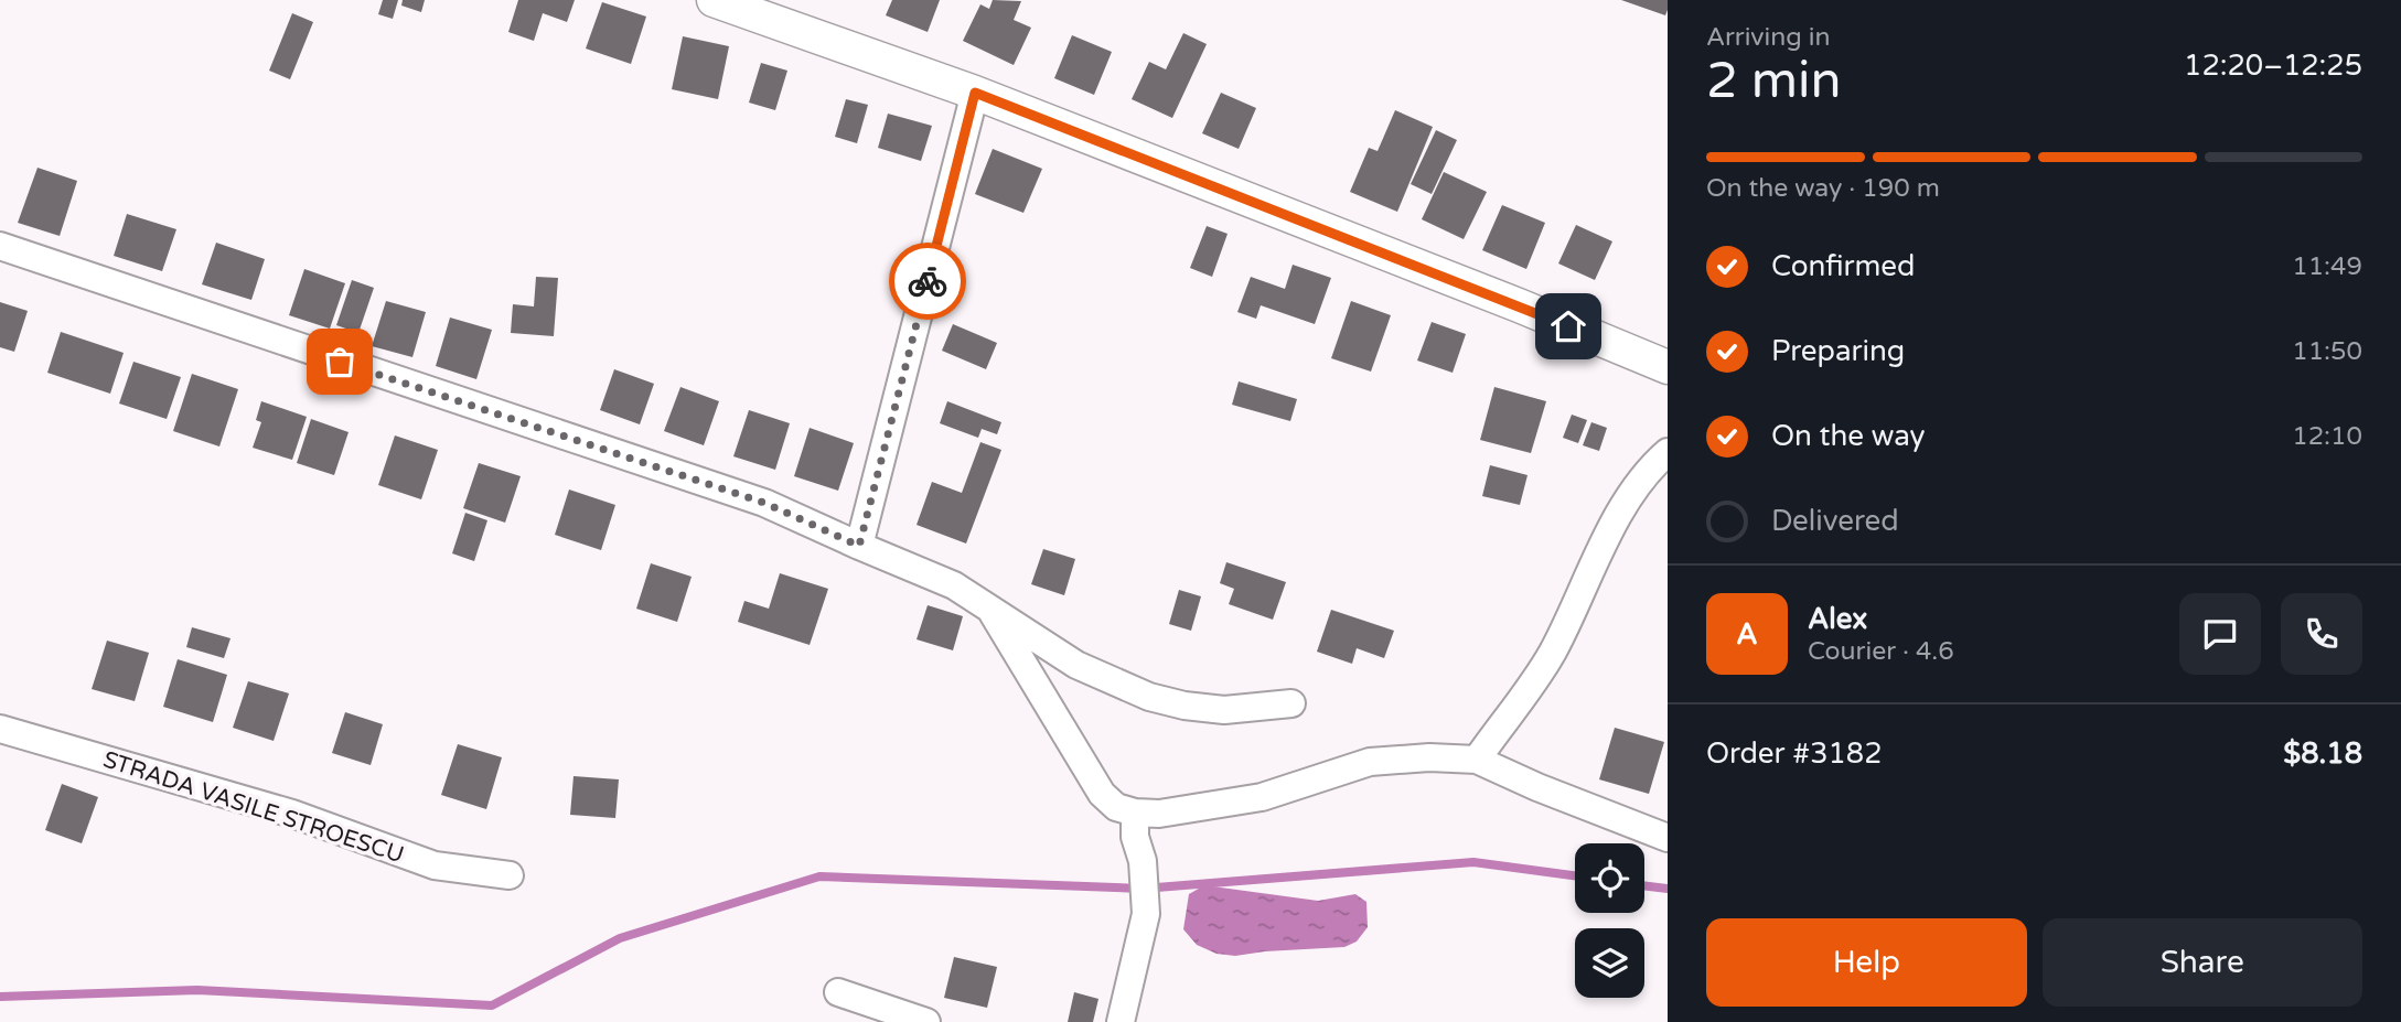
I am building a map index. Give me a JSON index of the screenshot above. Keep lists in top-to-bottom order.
{
  "streets": {
    "street": ["STRADA VASILE STROESCU"]
  },
  "page": {
    "heading": ["2 min", "Arriving in", "12:20–12:25"],
    "panel": [
      "Alex",
      "Courier · 4.6",
      "Order #3182",
      "$8.18"
    ],
    "bar": "On the way · 190 m",
    "list": [
      ["Confirmed", "11:49"],
      ["Preparing", "11:50"],
      ["On the way", "12:10"],
      "Delivered"
    ],
    "round": "A",
    "buttons": ["Help", "Share"]
  }
}
